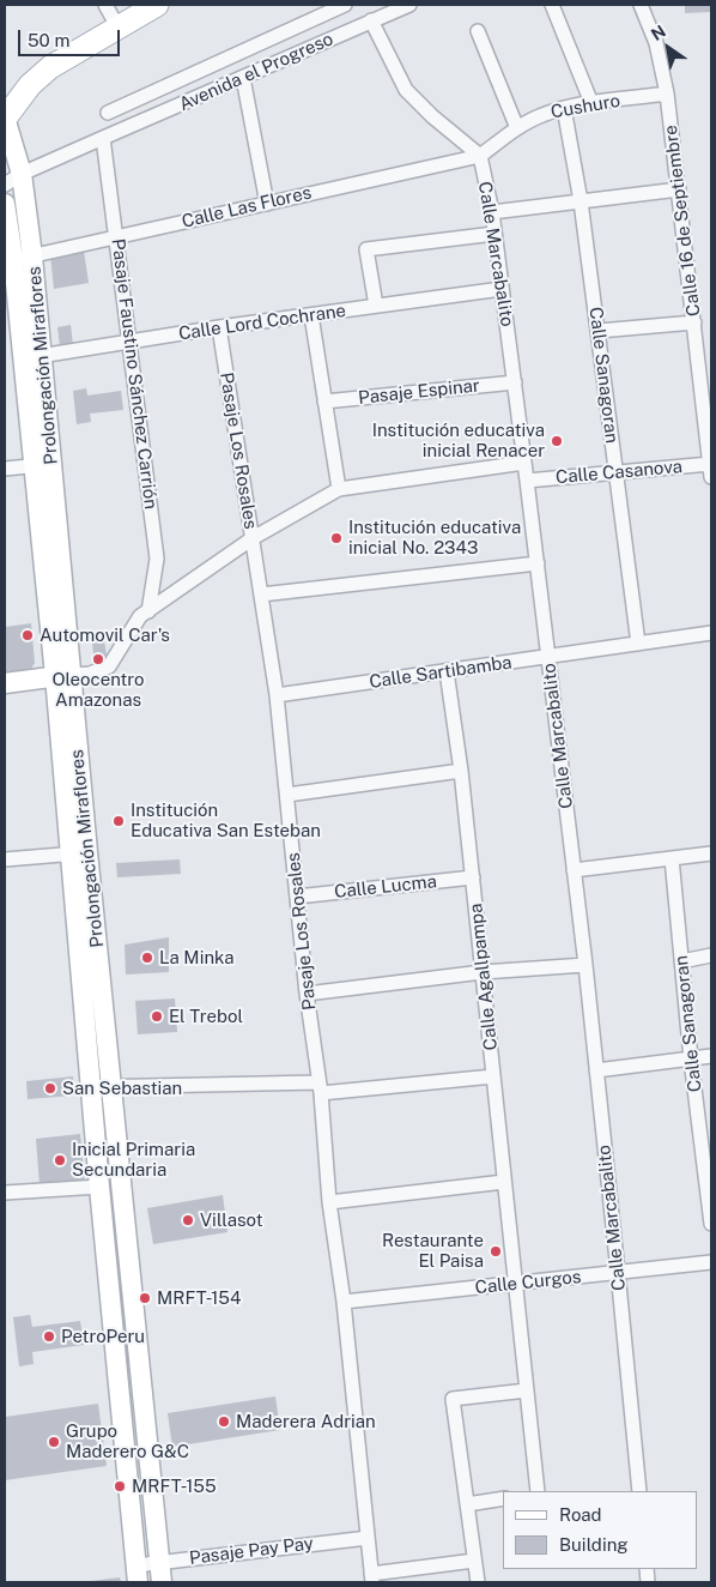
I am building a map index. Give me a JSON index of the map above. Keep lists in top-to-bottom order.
{
  "streets": {
    "main road": ["Prolongación Miraflores"],
    "street": [
      "Avenida el Progreso",
      "Cushuro",
      "Calle Las Flores",
      "Calle 16 de Septiembre",
      "Calle Marcabalito",
      "Calle Lord Cochrane",
      "Pasaje Faustino Sánchez Carrión",
      "Calle Sanagoran",
      "Pasaje Espinar",
      "Pasaje Los Rosales",
      "Calle Casanova",
      "Calle Sartibamba",
      "Calle Lucma",
      "Calle Agallpampa",
      "Calle Curgos",
      "Pasaje Pay Pay"
    ]
  },
  "crossings": [
    ["Avenida el Progreso", "Calle Marcabalito"],
    ["Avenida el Progreso", "Prolongación Miraflores"],
    ["Avenida el Progreso", "Pasaje Faustino Sánchez Carrión"],
    ["Cushuro", "Calle Las Flores"],
    ["Cushuro", "Calle 16 de Septiembre"],
    ["Cushuro", "Calle Marcabalito"],
    ["Cushuro", "Calle Sanagoran"],
    ["Calle Las Flores", "Calle Marcabalito"],
    ["Calle Las Flores", "Prolongación Miraflores"],
    ["Calle Las Flores", "Pasaje Faustino Sánchez Carrión"],
    ["Calle 16 de Septiembre", "Calle Casanova"],
    ["Calle Marcabalito", "Calle Lord Cochrane"],
    ["Calle Marcabalito", "Pasaje Espinar"],
    ["Calle Marcabalito", "Calle Casanova"],
    ["Calle Marcabalito", "Calle Sartibamba"],
    ["Calle Marcabalito", "Calle Curgos"],
    ["Calle Lord Cochrane", "Prolongación Miraflores"],
    ["Calle Lord Cochrane", "Pasaje Faustino Sánchez Carrión"],
    ["Calle Lord Cochrane", "Pasaje Los Rosales"],
    ["Prolongación Miraflores", "Pasaje Pay Pay"],
    ["Calle Sanagoran", "Calle Casanova"],
    ["Calle Sanagoran", "Calle Sartibamba"],
    ["Pasaje Los Rosales", "Calle Sartibamba"],
    ["Pasaje Los Rosales", "Calle Lucma"],
    ["Pasaje Los Rosales", "Calle Curgos"],
    ["Pasaje Los Rosales", "Pasaje Pay Pay"],
    ["Calle Sartibamba", "Calle Agallpampa"],
    ["Calle Lucma", "Calle Agallpampa"],
    ["Calle Agallpampa", "Calle Curgos"]
  ],
  "places": [
    "Institución educativa inicial Renacer",
    "Institución educativa inicial No. 2343",
    "Automovil Car's",
    "Oleocentro Amazonas",
    "Institución Educativa San Esteban",
    "La Minka",
    "El Trebol",
    "San Sebastian",
    "Inicial Primaria Secundaria",
    "Villasot",
    "Restaurante El Paisa",
    "MRFT-154",
    "PetroPeru",
    "Maderera Adrian",
    "Grupo Maderero G&C",
    "MRFT-155"
  ],
  "legend": ["Road", "Building"],
  "scale_bar": "50 m",
  "north": "top left"
}
